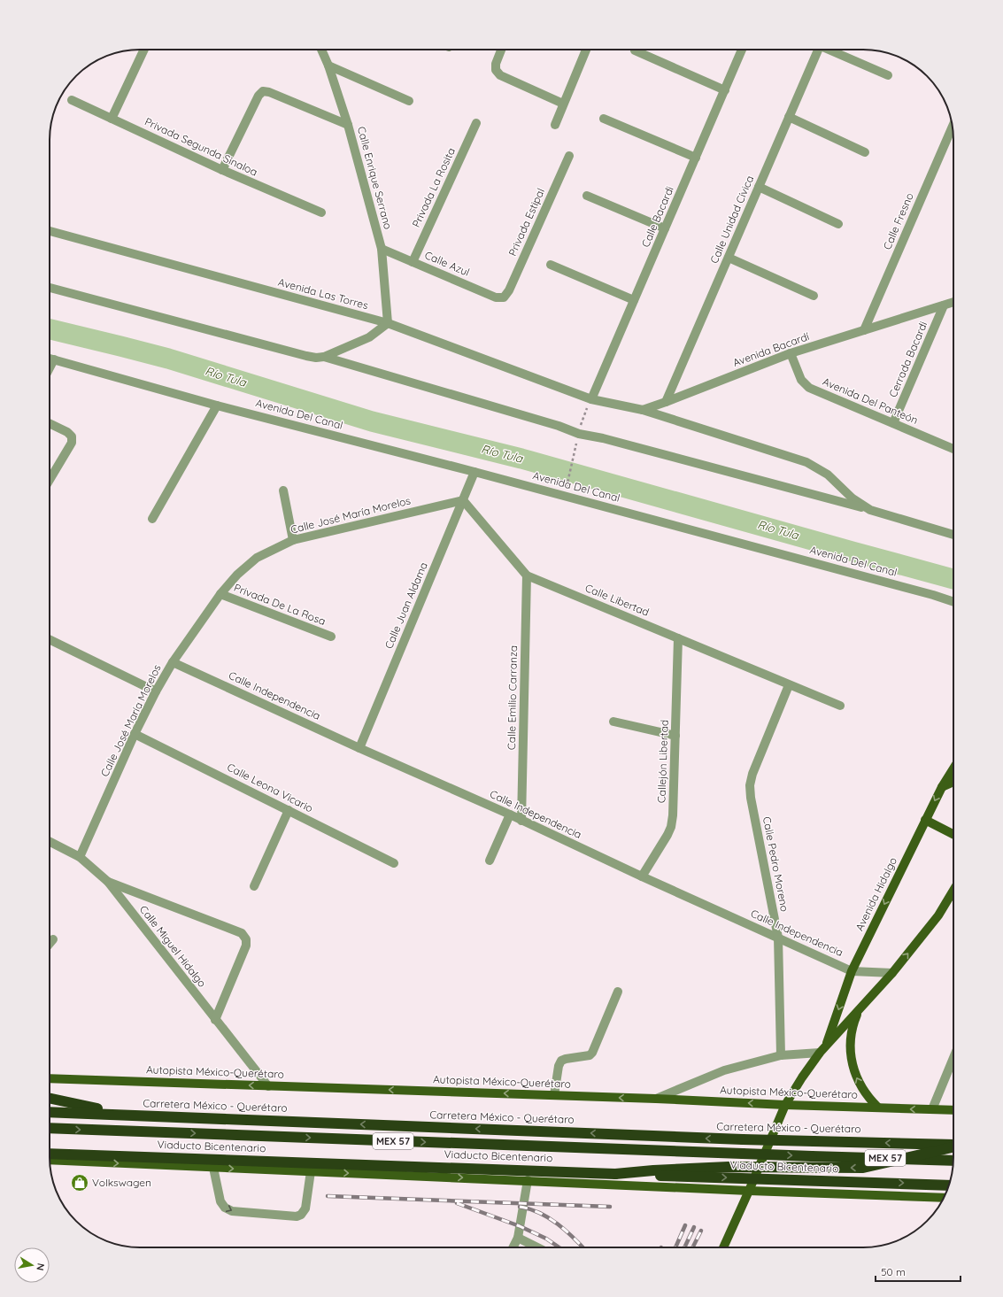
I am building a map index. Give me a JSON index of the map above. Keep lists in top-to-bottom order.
{
  "streets": {
    "highway": ["Carretera México - Querétaro", "MEX 57", "Viaducto Bicentenario"],
    "main road": ["Avenida Hidalgo", "Autopista México-Querétaro"],
    "street": [
      "Privada Segunda Sinaloa",
      "Calle Enrique Serrano",
      "Privada La Rosita",
      "Calle Bacardi",
      "Calle Unidad Cívica",
      "Calle Fresno",
      "Privada Estipal",
      "Calle Azul",
      "Avenida Las Torres",
      "Avenida Bacardí",
      "Cerrada Bacardi",
      "Avenida Del Panteón",
      "Avenida Del Canal",
      "Calle José María Morelos",
      "Calle Libertad",
      "Privada De La Rosa",
      "Calle Juan Aldama",
      "Calle Independencia",
      "Calle Emilio Carranza",
      "Callejón Libertad",
      "Calle Leona Vicario",
      "Calle Pedro Moreno",
      "Calle Miguel Hidalgo"
    ]
  },
  "crossings": [
    ["Calle Enrique Serrano", "Calle Azul"],
    ["Calle Enrique Serrano", "Avenida Las Torres"],
    ["Privada La Rosita", "Calle Azul"],
    ["Calle Bacardi", "Avenida Las Torres"],
    ["Calle Unidad Cívica", "Avenida Bacardí"],
    ["Calle Fresno", "Avenida Bacardí"],
    ["Privada Estipal", "Calle Azul"],
    ["Avenida Bacardí", "Cerrada Bacardi"],
    ["Avenida Bacardí", "Avenida Del Panteón"],
    ["Cerrada Bacardi", "Avenida Del Panteón"],
    ["Avenida Del Canal", "Calle Juan Aldama"],
    ["Calle José María Morelos", "Calle Libertad"],
    ["Calle José María Morelos", "Privada De La Rosa"],
    ["Calle José María Morelos", "Calle Juan Aldama"],
    ["Calle José María Morelos", "Calle Independencia"],
    ["Calle José María Morelos", "Calle Leona Vicario"],
    ["Calle José María Morelos", "Calle Miguel Hidalgo"],
    ["Calle Libertad", "Calle Juan Aldama"],
    ["Calle Libertad", "Calle Emilio Carranza"],
    ["Calle Libertad", "Callejón Libertad"],
    ["Calle Libertad", "Calle Pedro Moreno"],
    ["Calle Juan Aldama", "Calle Independencia"],
    ["Calle Independencia", "Calle Emilio Carranza"],
    ["Calle Independencia", "Callejón Libertad"],
    ["Calle Independencia", "Calle Pedro Moreno"],
    ["Calle Independencia", "Avenida Hidalgo"],
    ["Avenida Hidalgo", "Autopista México-Querétaro"],
    ["Calle Miguel Hidalgo", "Autopista México-Querétaro"]
  ],
  "one_way": ["Autopista México-Querétaro"],
  "water": ["Río Tula"],
  "places": {
    "shop": ["Volkswagen"]
  },
  "scale_bar": "50 m",
  "north": "right"
}
